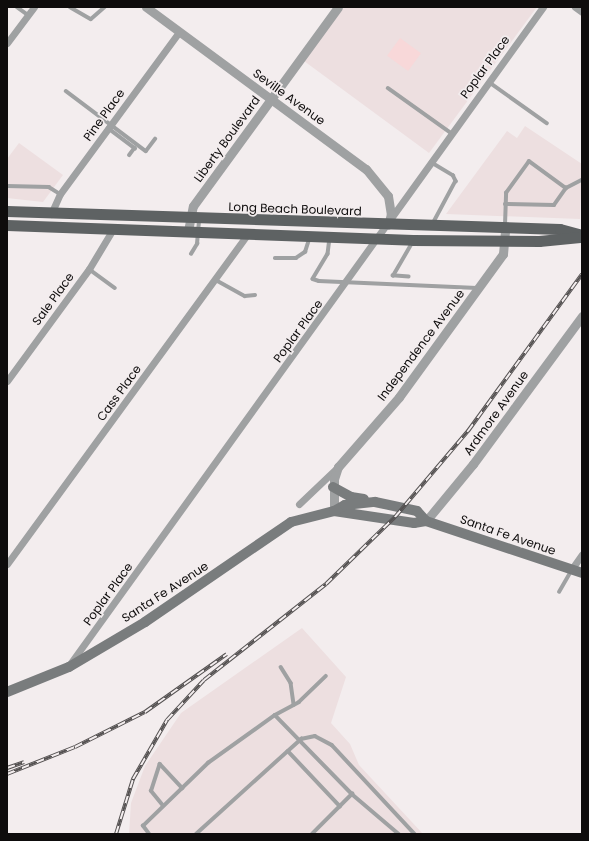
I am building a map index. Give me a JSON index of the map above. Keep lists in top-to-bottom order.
{
  "streets": {
    "main road": ["Long Beach Boulevard", "Santa Fe Avenue"],
    "street": [
      "Poplar Place",
      "Seville Avenue",
      "Pine Place",
      "Liberty Boulevard",
      "Sale Place",
      "Independence Avenue",
      "Cass Place",
      "Ardmore Avenue"
    ]
  },
  "crossings": [
    ["Poplar Place", "Seville Avenue"],
    ["Poplar Place", "Long Beach Boulevard"],
    ["Poplar Place", "Santa Fe Avenue"],
    ["Seville Avenue", "Pine Place"],
    ["Seville Avenue", "Liberty Boulevard"],
    ["Seville Avenue", "Long Beach Boulevard"],
    ["Pine Place", "Long Beach Boulevard"],
    ["Liberty Boulevard", "Long Beach Boulevard"],
    ["Long Beach Boulevard", "Sale Place"],
    ["Long Beach Boulevard", "Independence Avenue"],
    ["Long Beach Boulevard", "Cass Place"],
    ["Independence Avenue", "Santa Fe Avenue"],
    ["Ardmore Avenue", "Santa Fe Avenue"]
  ]
}
